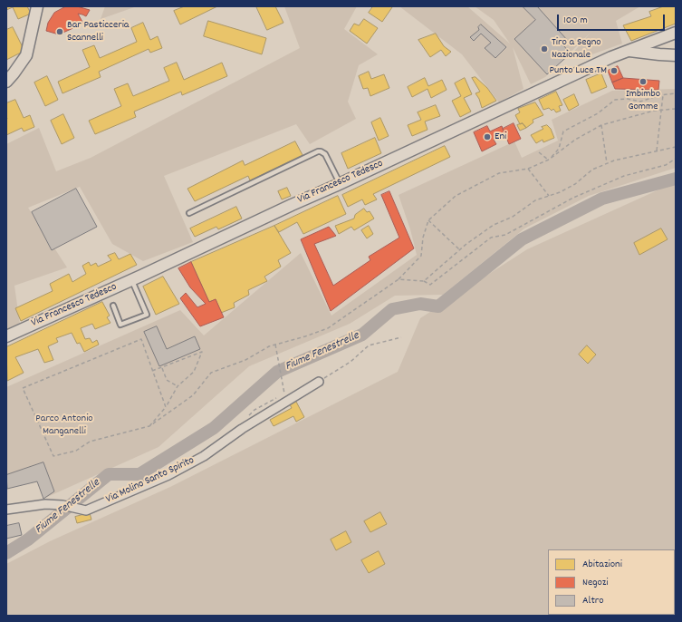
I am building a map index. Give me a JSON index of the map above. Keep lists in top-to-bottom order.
{
  "streets": {
    "street": ["Via Francesco Tedesco", "Via Molino Santo Spirito"]
  },
  "water": ["Fiume Fenestrelle"],
  "parks": ["Parco Antonio Manganelli"],
  "places": [
    "Bar Pasticceria Scannelli",
    "Tiro a Segno Nazionale",
    "Punto Luce TM",
    "Imbimbo Gomme",
    "Eni"
  ],
  "legend": ["Abitazioni", "Negozi", "Altro"],
  "scale_bar": "100 m"
}
